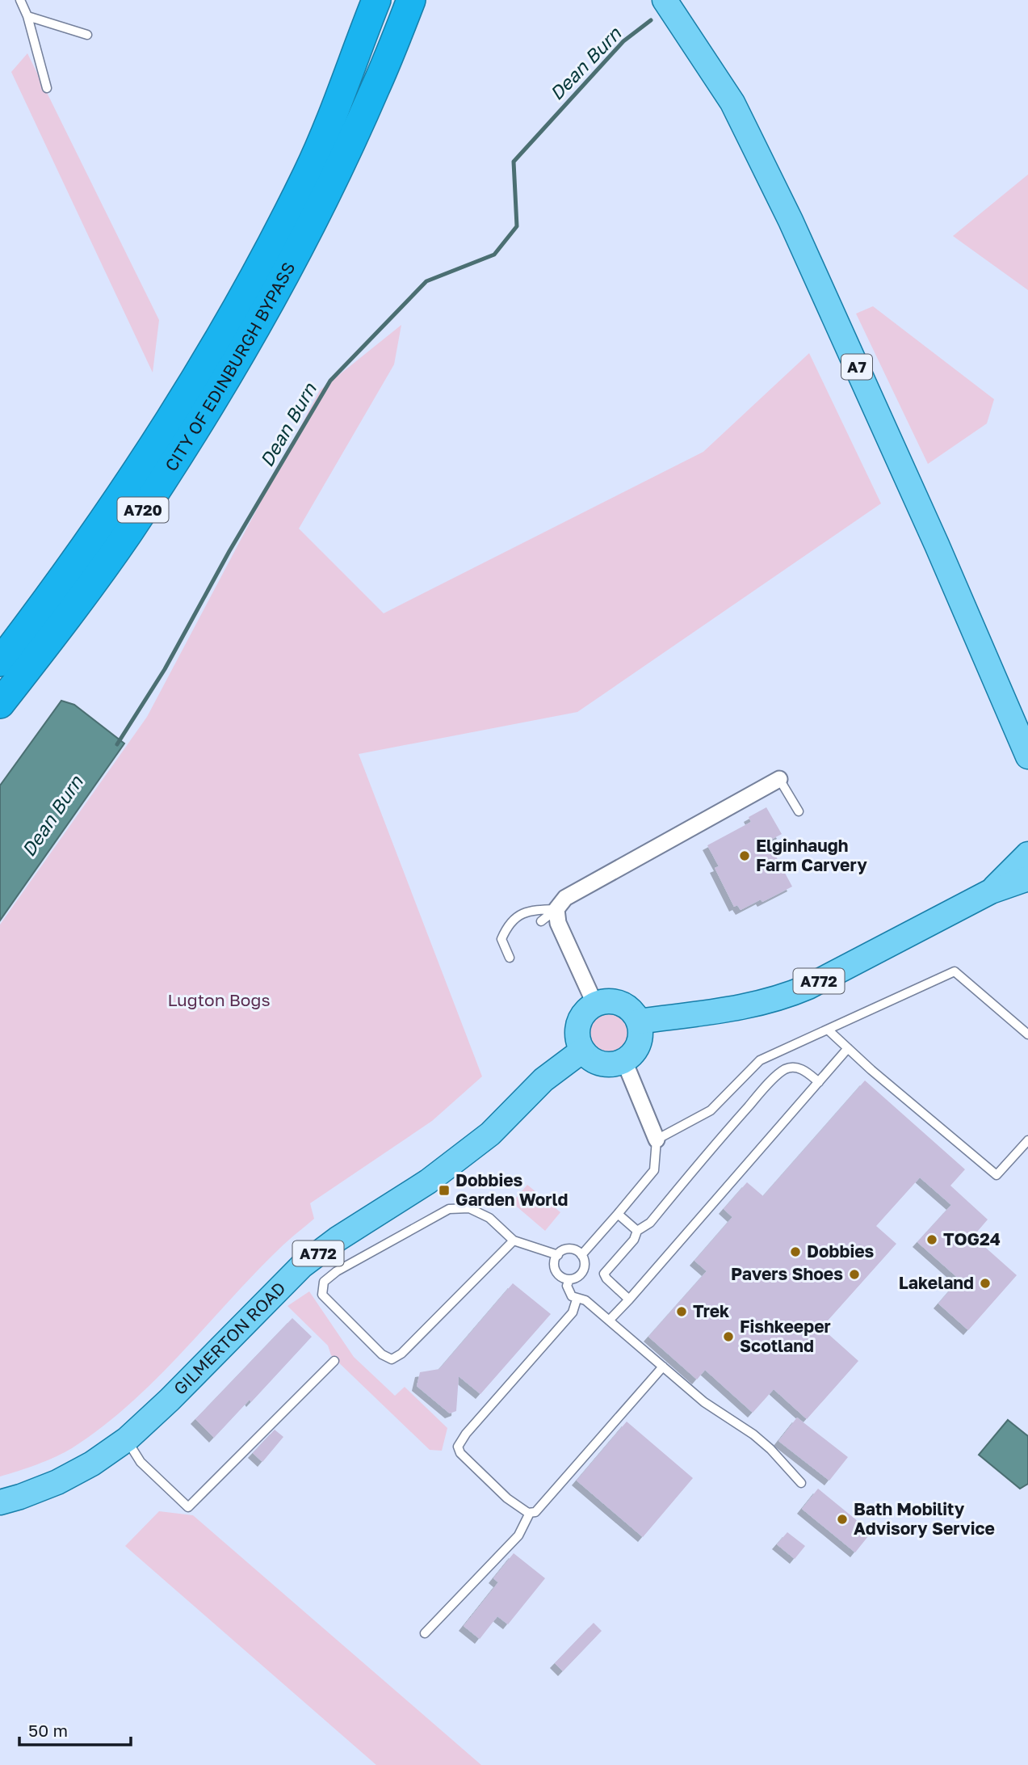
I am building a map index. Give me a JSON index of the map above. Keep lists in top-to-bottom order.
{
  "streets": {
    "highway": ["CITY OF EDINBURGH BYPASS", "A720"],
    "main road": ["A7", "A772", "GILMERTON ROAD"]
  },
  "crossings": [
    ["A772", "GILMERTON ROAD"]
  ],
  "water": ["Dean Burn"],
  "parks": ["Lugton Bogs"],
  "places": {
    "other": [
      "Elginhaugh Farm Carvery",
      "TOG24",
      "Dobbies",
      "Pavers Shoes",
      "Lakeland",
      "Trek",
      "Fishkeeper Scotland",
      "Bath Mobility Advisory Service"
    ],
    "transit": ["Dobbies Garden World"]
  },
  "scale_bar": "50 m"
}
